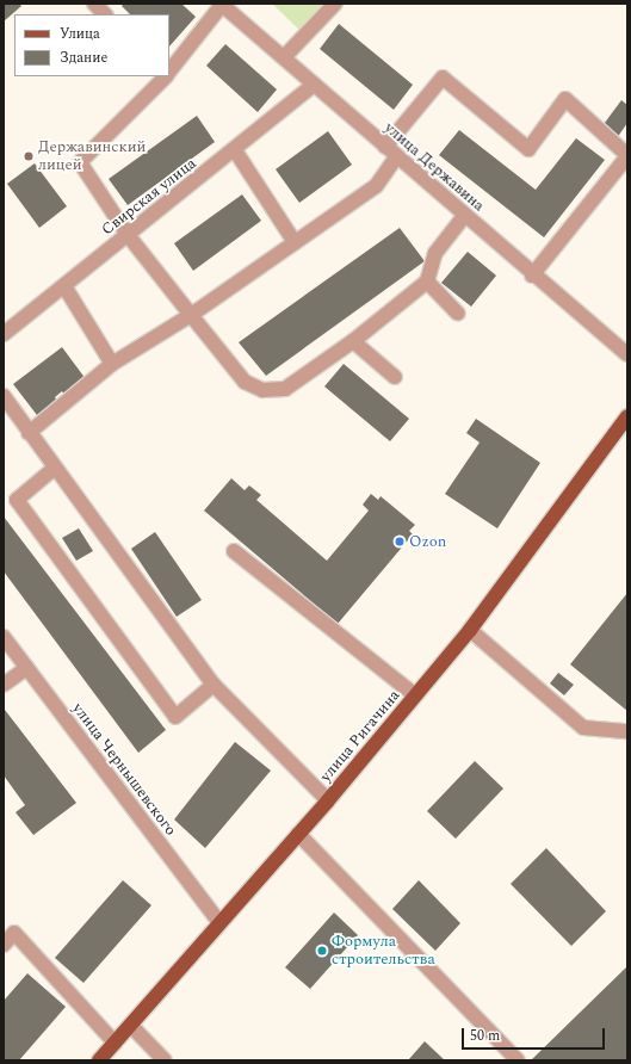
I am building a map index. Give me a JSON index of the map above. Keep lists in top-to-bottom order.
{
  "streets": {
    "main road": ["улица Ригачина"],
    "street": ["улица Державина", "Свирская улица", "улица Чернышевского"]
  },
  "crossings": [
    ["улица Державина", "Свирская улица"],
    ["улица Ригачина", "улица Чернышевского"]
  ],
  "places": ["Державинский лицей", "Ozon", "Формула строительства"],
  "legend": ["Улица", "Здание"],
  "scale_bar": "50 m"
}
